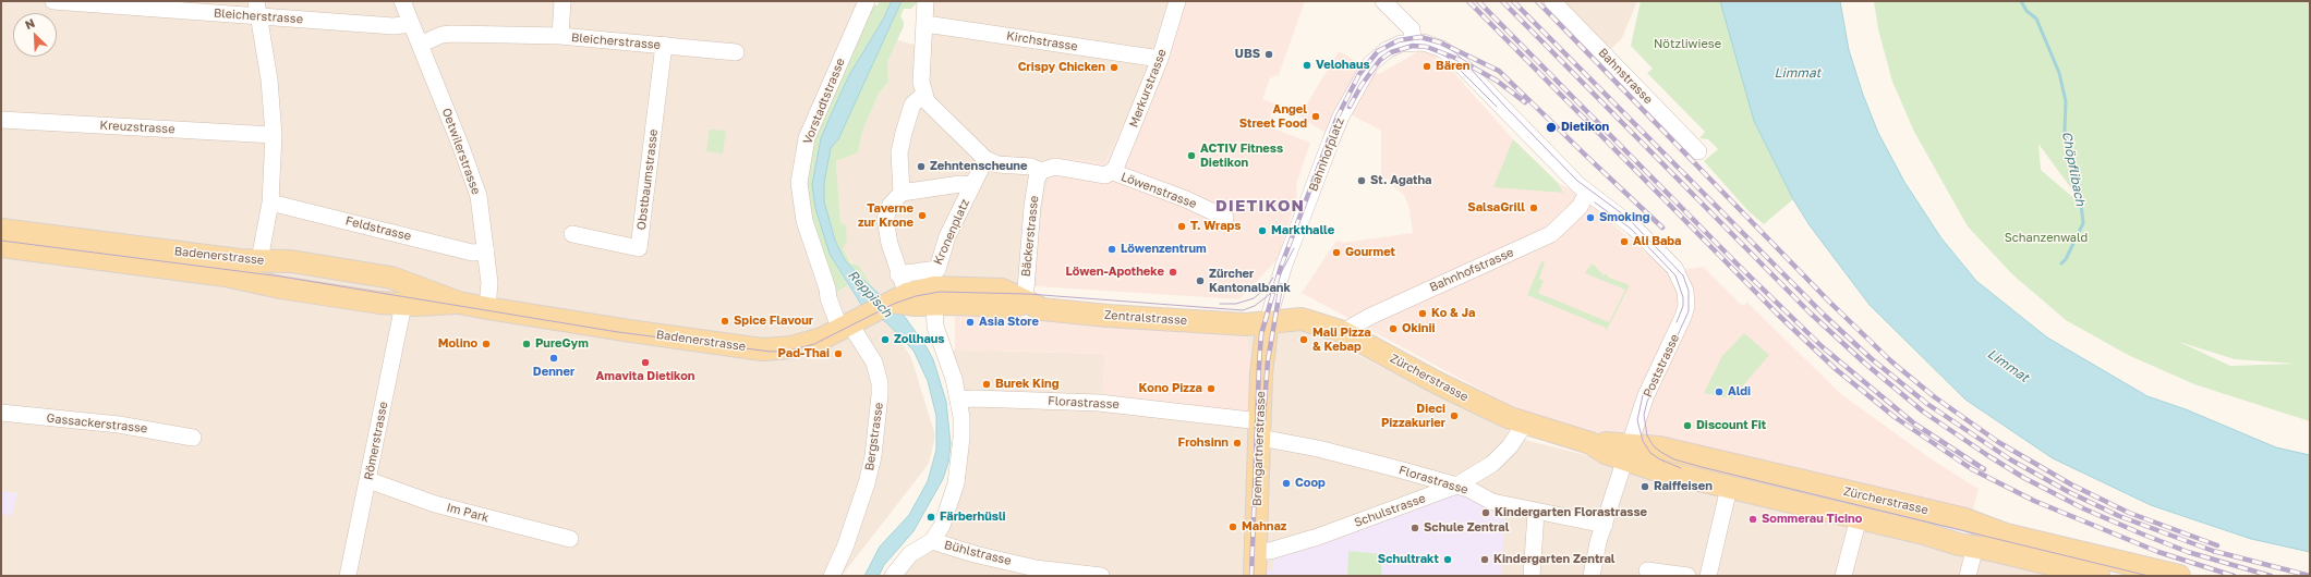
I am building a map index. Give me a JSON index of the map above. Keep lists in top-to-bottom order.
{
  "streets": {
    "main road": [
      "Badenerstrasse",
      "Zentralstrasse",
      "Zürcherstrasse",
      "Bremgartnerstrasse"
    ],
    "street": [
      "Bleicherstrasse",
      "Kirchstrasse",
      "Bahnstrasse",
      "Merkurstrasse",
      "Vorstadtstrasse",
      "Kreuzstrasse",
      "Oetwilerstrasse",
      "Bahnhofplatz",
      "Obstbaumstrasse",
      "Löwenstrasse",
      "Feldstrasse",
      "Kronenplatz",
      "Bäckerstrasse",
      "Bahnhofstrasse",
      "Poststrasse",
      "Florastrasse",
      "Gassackerstrasse",
      "Bergstrasse",
      "Römerstrasse",
      "Schulstrasse",
      "Im Park",
      "Bühlstrasse"
    ]
  },
  "crossings": [
    ["Bleicherstrasse", "Oetwilerstrasse"],
    ["Bleicherstrasse", "Obstbaumstrasse"],
    ["Kirchstrasse", "Merkurstrasse"],
    ["Merkurstrasse", "Löwenstrasse"],
    ["Vorstadtstrasse", "Badenerstrasse"],
    ["Vorstadtstrasse", "Bergstrasse"],
    ["Oetwilerstrasse", "Feldstrasse"],
    ["Oetwilerstrasse", "Badenerstrasse"],
    ["Bahnhofplatz", "Bahnhofstrasse"],
    ["Bahnhofplatz", "Zentralstrasse"],
    ["Bahnhofplatz", "Poststrasse"],
    ["Bahnhofplatz", "Zürcherstrasse"],
    ["Bahnhofplatz", "Bremgartnerstrasse"],
    ["Löwenstrasse", "Bäckerstrasse"],
    ["Kronenplatz", "Badenerstrasse"],
    ["Kronenplatz", "Zentralstrasse"],
    ["Bäckerstrasse", "Zentralstrasse"],
    ["Badenerstrasse", "Bergstrasse"],
    ["Badenerstrasse", "Römerstrasse"],
    ["Bahnhofstrasse", "Poststrasse"],
    ["Bahnhofstrasse", "Zürcherstrasse"],
    ["Zentralstrasse", "Zürcherstrasse"],
    ["Zentralstrasse", "Bremgartnerstrasse"],
    ["Poststrasse", "Zürcherstrasse"],
    ["Poststrasse", "Florastrasse"],
    ["Zürcherstrasse", "Bremgartnerstrasse"],
    ["Zürcherstrasse", "Schulstrasse"],
    ["Florastrasse", "Bremgartnerstrasse"],
    ["Florastrasse", "Schulstrasse"],
    ["Römerstrasse", "Im Park"],
    ["Bremgartnerstrasse", "Schulstrasse"]
  ],
  "districts": ["DIETIKON"],
  "water": ["Limmat", "Chöpflibach", "Reppisch"],
  "parks": ["Nötzliwiese", "Schanzenwald"],
  "places": [
    "UBS",
    "Velohaus",
    "Bären",
    "Crispy Chicken",
    "Angel Street Food",
    "Dietikon",
    "ACTIV Fitness Dietikon",
    "Zehntenscheune",
    "St. Agatha",
    "SalsaGrill",
    "Taverne zur Krone",
    "Smoking",
    "T. Wraps",
    "Markthalle",
    "Ali Baba",
    "Löwenzentrum",
    "Gourmet",
    "Löwen-Apotheke",
    "Zürcher Kantonalbank",
    "Ko & Ja",
    "Spice Flavour",
    "Asia Store",
    "Okinii",
    "Zollhaus",
    "Mali Pizza & Kebap",
    "Molino",
    "PureGym",
    "Pad-Thai",
    "Denner",
    "Amavita Dietikon",
    "Burek King",
    "Kono Pizza",
    "Aldi",
    "Dieci Pizzakurier",
    "Discount Fit",
    "Frohsinn",
    "Coop",
    "Raiffeisen",
    "Kindergarten Florastrasse",
    "Färberhüsli",
    "Sommerau Ticino",
    "Mahnaz",
    "Schule Zentral",
    "Schultrakt",
    "Kindergarten Zentral"
  ],
  "north": "top left"
}
